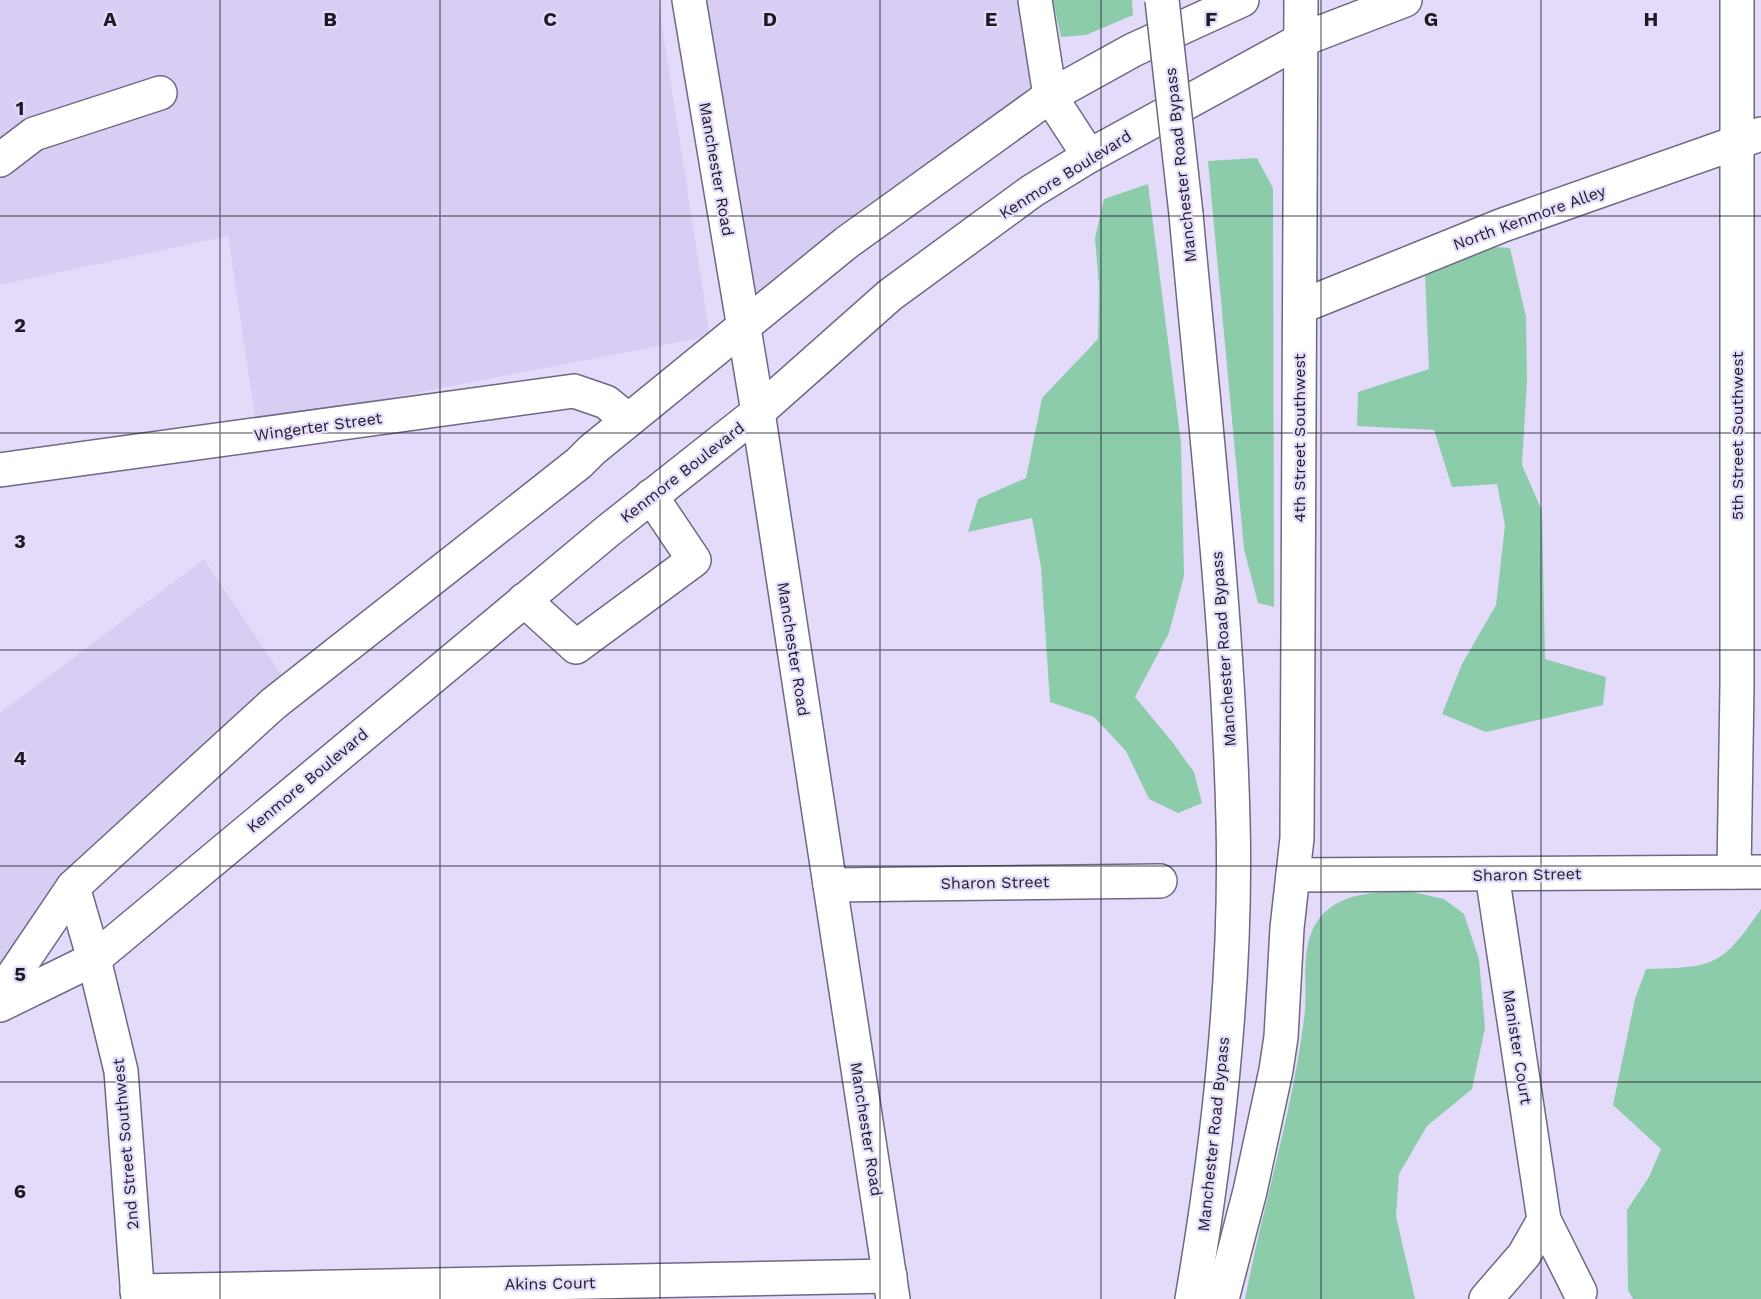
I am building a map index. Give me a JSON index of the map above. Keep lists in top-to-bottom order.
{
  "streets": {
    "main road": [
      "Manchester Road Bypass",
      "Manchester Road",
      "Kenmore Boulevard",
      "North Kenmore Alley",
      "Wingerter Street",
      "5th Street Southwest",
      "4th Street Southwest",
      "Sharon Street",
      "Manister Court",
      "2nd Street Southwest",
      "Akins Court"
    ]
  },
  "crossings": [
    ["Manchester Road", "Kenmore Boulevard"],
    ["Manchester Road", "Sharon Street"],
    ["Manchester Road", "Akins Court"],
    ["Kenmore Boulevard", "4th Street Southwest"],
    ["Kenmore Boulevard", "2nd Street Southwest"],
    ["North Kenmore Alley", "5th Street Southwest"],
    ["North Kenmore Alley", "4th Street Southwest"],
    ["5th Street Southwest", "Sharon Street"],
    ["4th Street Southwest", "Sharon Street"],
    ["Sharon Street", "Manister Court"],
    ["2nd Street Southwest", "Akins Court"]
  ],
  "grid": {
    "columns": [
      "A",
      "B",
      "C",
      "D",
      "E",
      "F",
      "G",
      "H"
    ],
    "rows": [
      "1",
      "2",
      "3",
      "4",
      "5",
      "6"
    ]
  }
}
